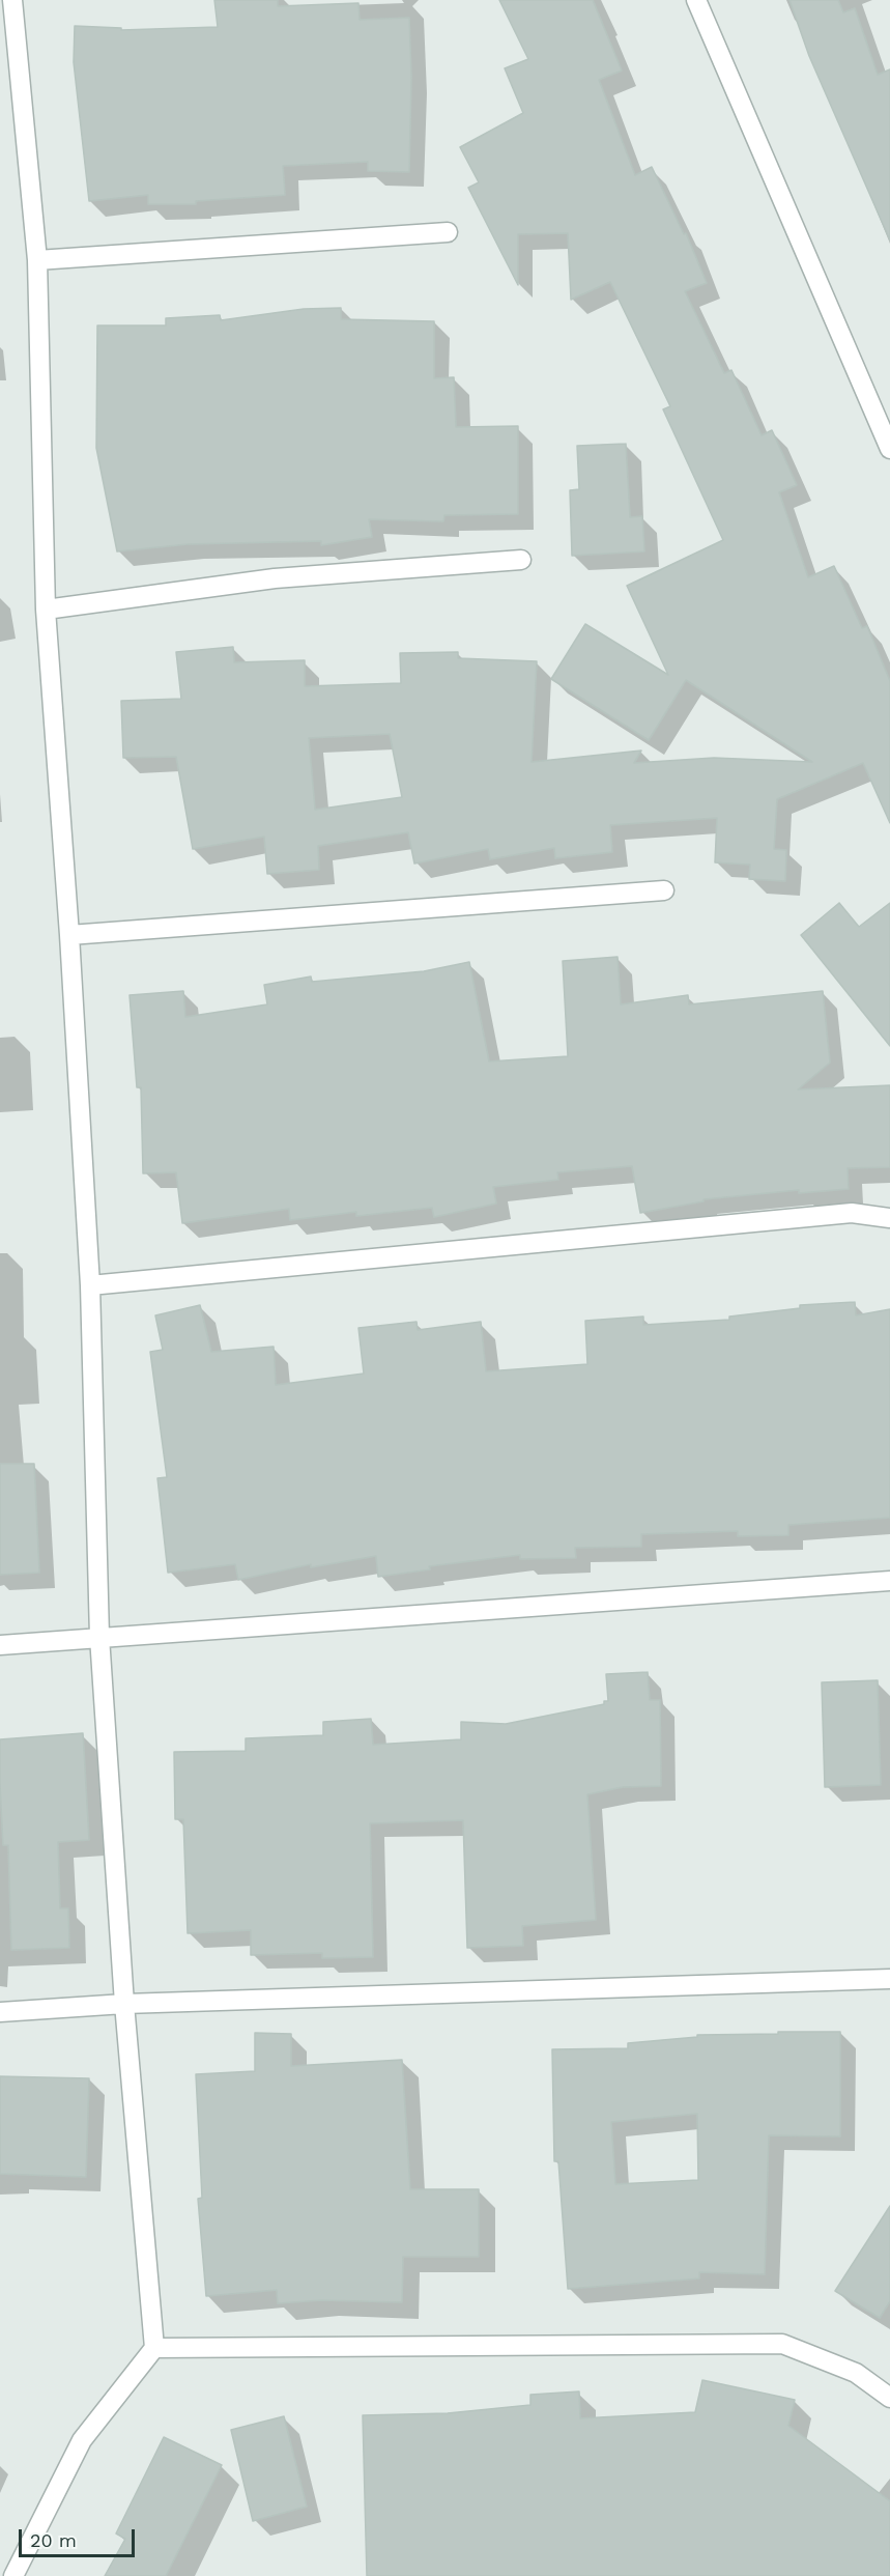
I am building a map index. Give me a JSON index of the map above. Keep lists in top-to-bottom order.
{
  "scale_bar": "20 m"
}
